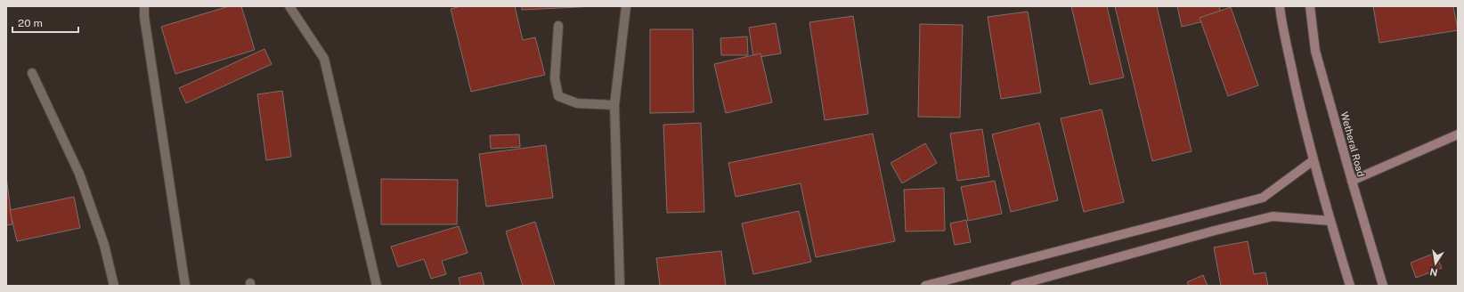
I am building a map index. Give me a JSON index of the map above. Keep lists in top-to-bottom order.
{
  "streets": {
    "main road": ["Wetheral Road"]
  },
  "scale_bar": "20 m",
  "north": "bottom"
}
